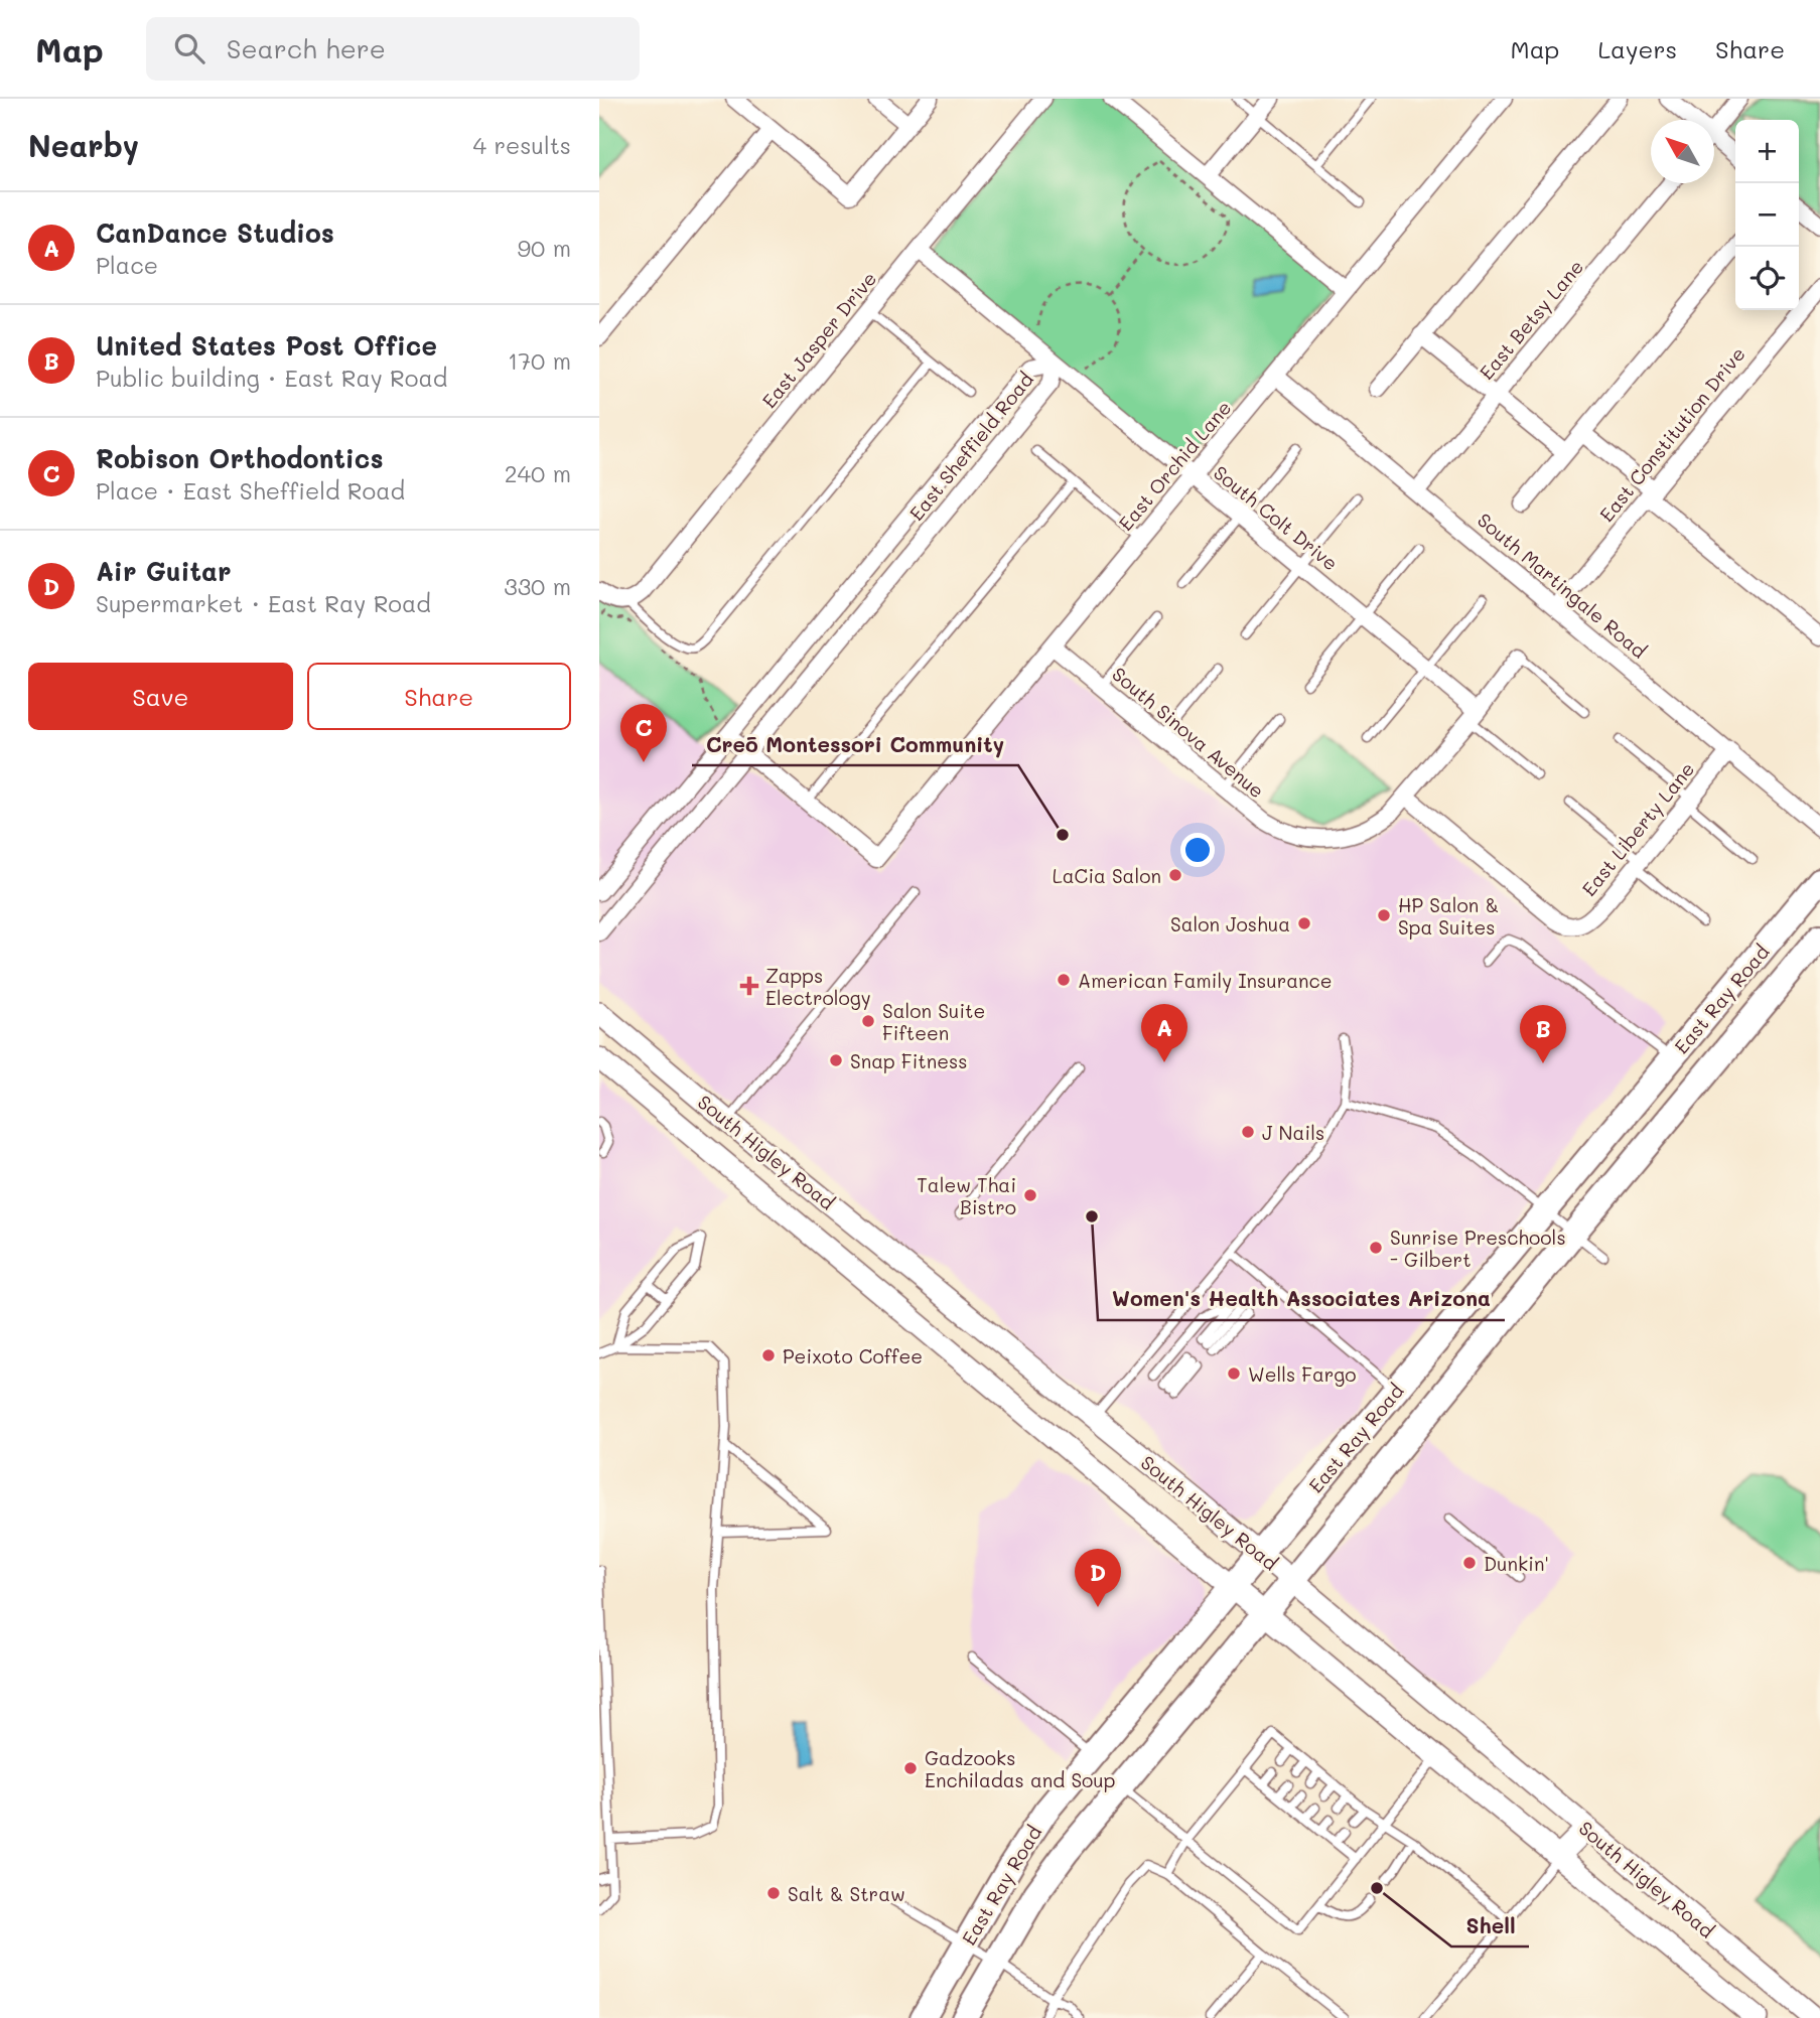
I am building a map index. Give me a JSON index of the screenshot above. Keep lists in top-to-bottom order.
{
  "streets": {
    "main road": ["East Ray Road", "South Higley Road"],
    "street": [
      "East Betsy Lane",
      "East Jasper Drive",
      "East Constitution Drive",
      "East Sheffield Road",
      "East Orchid Lane",
      "South Colt Drive",
      "South Martingale Road",
      "South Sinova Avenue",
      "East Liberty Lane"
    ]
  },
  "crossings": [
    ["East Betsy Lane", "South Martingale Road"],
    ["East Jasper Drive", "South Colt Drive"],
    ["East Constitution Drive", "South Martingale Road"],
    ["East Sheffield Road", "South Colt Drive"],
    ["East Orchid Lane", "South Colt Drive"],
    ["East Orchid Lane", "South Martingale Road"],
    ["East Orchid Lane", "South Sinova Avenue"],
    ["South Martingale Road", "East Liberty Lane"],
    ["South Sinova Avenue", "East Liberty Lane"],
    ["East Ray Road", "South Higley Road"]
  ],
  "places": {
    "other": [
      "Creō Montessori Community",
      "LaCia Salon",
      "HP Salon & Spa Suites",
      "Salon Joshua",
      "American Family Insurance",
      "Salon Suite Fifteen",
      "Snap Fitness",
      "J Nails",
      "Talew Thai Bistro",
      "Women's Health Associates Arizona",
      "Sunrise Preschools - Gilbert",
      "Peixoto Coffee",
      "Wells Fargo",
      "Dunkin'",
      "Gadzooks Enchiladas and Soup",
      "Shell",
      "Salt & Straw"
    ],
    "health": ["Zapps Electrology"]
  },
  "north": "top left",
  "page": {
    "header": "Map",
    "search": "Search here",
    "nav": ["Map", "Layers", "Share"],
    "heading": ["Nearby", "4 results"],
    "map_buttons": ["+", "−"],
    "list": [
      {
        "mark": "A",
        "name": "CanDance Studios",
        "note": "Place",
        "value": "90 m"
      },
      {
        "mark": "B",
        "name": "United States Post Office",
        "note": "Public building · East Ray Road",
        "value": "170 m"
      },
      {
        "mark": "C",
        "name": "Robison Orthodontics",
        "note": "Place · East Sheffield Road",
        "value": "240 m"
      },
      {
        "mark": "D",
        "name": "Air Guitar",
        "note": "Supermarket · East Ray Road",
        "value": "330 m"
      }
    ],
    "buttons": ["Save", "Share"],
    "pins": [
      "C",
      "A",
      "B",
      "D"
    ]
  }
}
